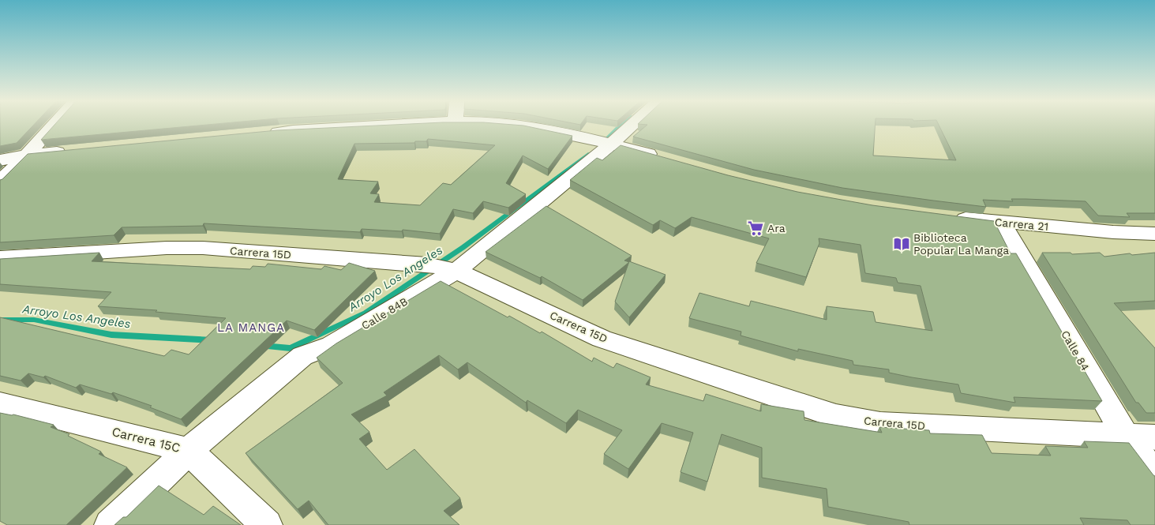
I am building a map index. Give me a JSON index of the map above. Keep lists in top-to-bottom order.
{
  "streets": {
    "street": [
      "Carrera 21",
      "Carrera 15D",
      "Calle 84B",
      "Calle 84",
      "Carrera 15C"
    ]
  },
  "crossings": [
    ["Carrera 21", "Calle 84"],
    ["Carrera 15D", "Calle 84B"],
    ["Carrera 15D", "Calle 84"],
    ["Calle 84B", "Carrera 15C"]
  ],
  "districts": ["LA MANGA"],
  "water": ["Arroyo Los Angeles"],
  "places": {
    "supermarket": ["Ara"],
    "library": ["Biblioteca Popular La Manga"]
  }
}
